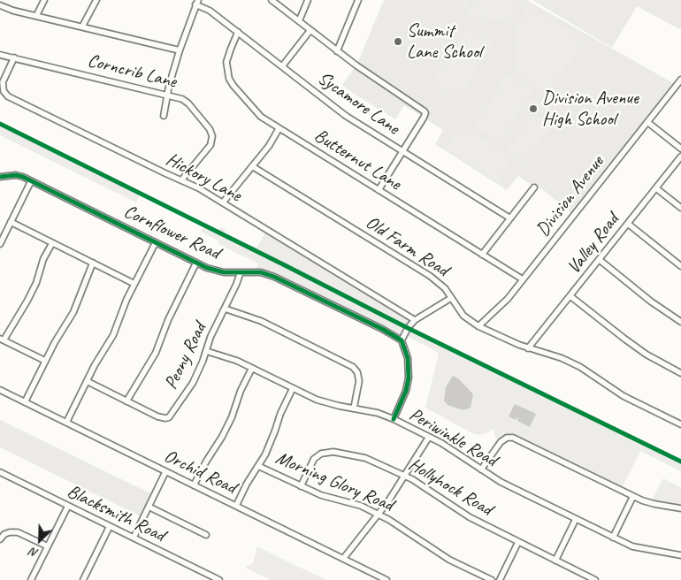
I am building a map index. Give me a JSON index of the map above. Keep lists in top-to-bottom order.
{
  "streets": {
    "street": [
      "Corncrib Lane",
      "Sycamore Lane",
      "Butternut Lane",
      "Hickory Lane",
      "Division Avenue",
      "Cornflower Road",
      "Valley Road",
      "Old Farm Road",
      "Peony Road",
      "Periwinkle Road",
      "Orchid Road",
      "Morning Glory Road",
      "Hollyhock Road",
      "Blacksmith Road"
    ]
  },
  "crossings": [
    ["Corncrib Lane", "Hickory Lane"],
    ["Sycamore Lane", "Butternut Lane"],
    ["Butternut Lane", "Division Avenue"],
    ["Division Avenue", "Old Farm Road"],
    ["Cornflower Road", "Peony Road"],
    ["Valley Road", "Old Farm Road"],
    ["Peony Road", "Periwinkle Road"],
    ["Morning Glory Road", "Hollyhock Road"]
  ],
  "places": ["Summit Lane School", "Division Avenue High School"],
  "north": "bottom left"
}
